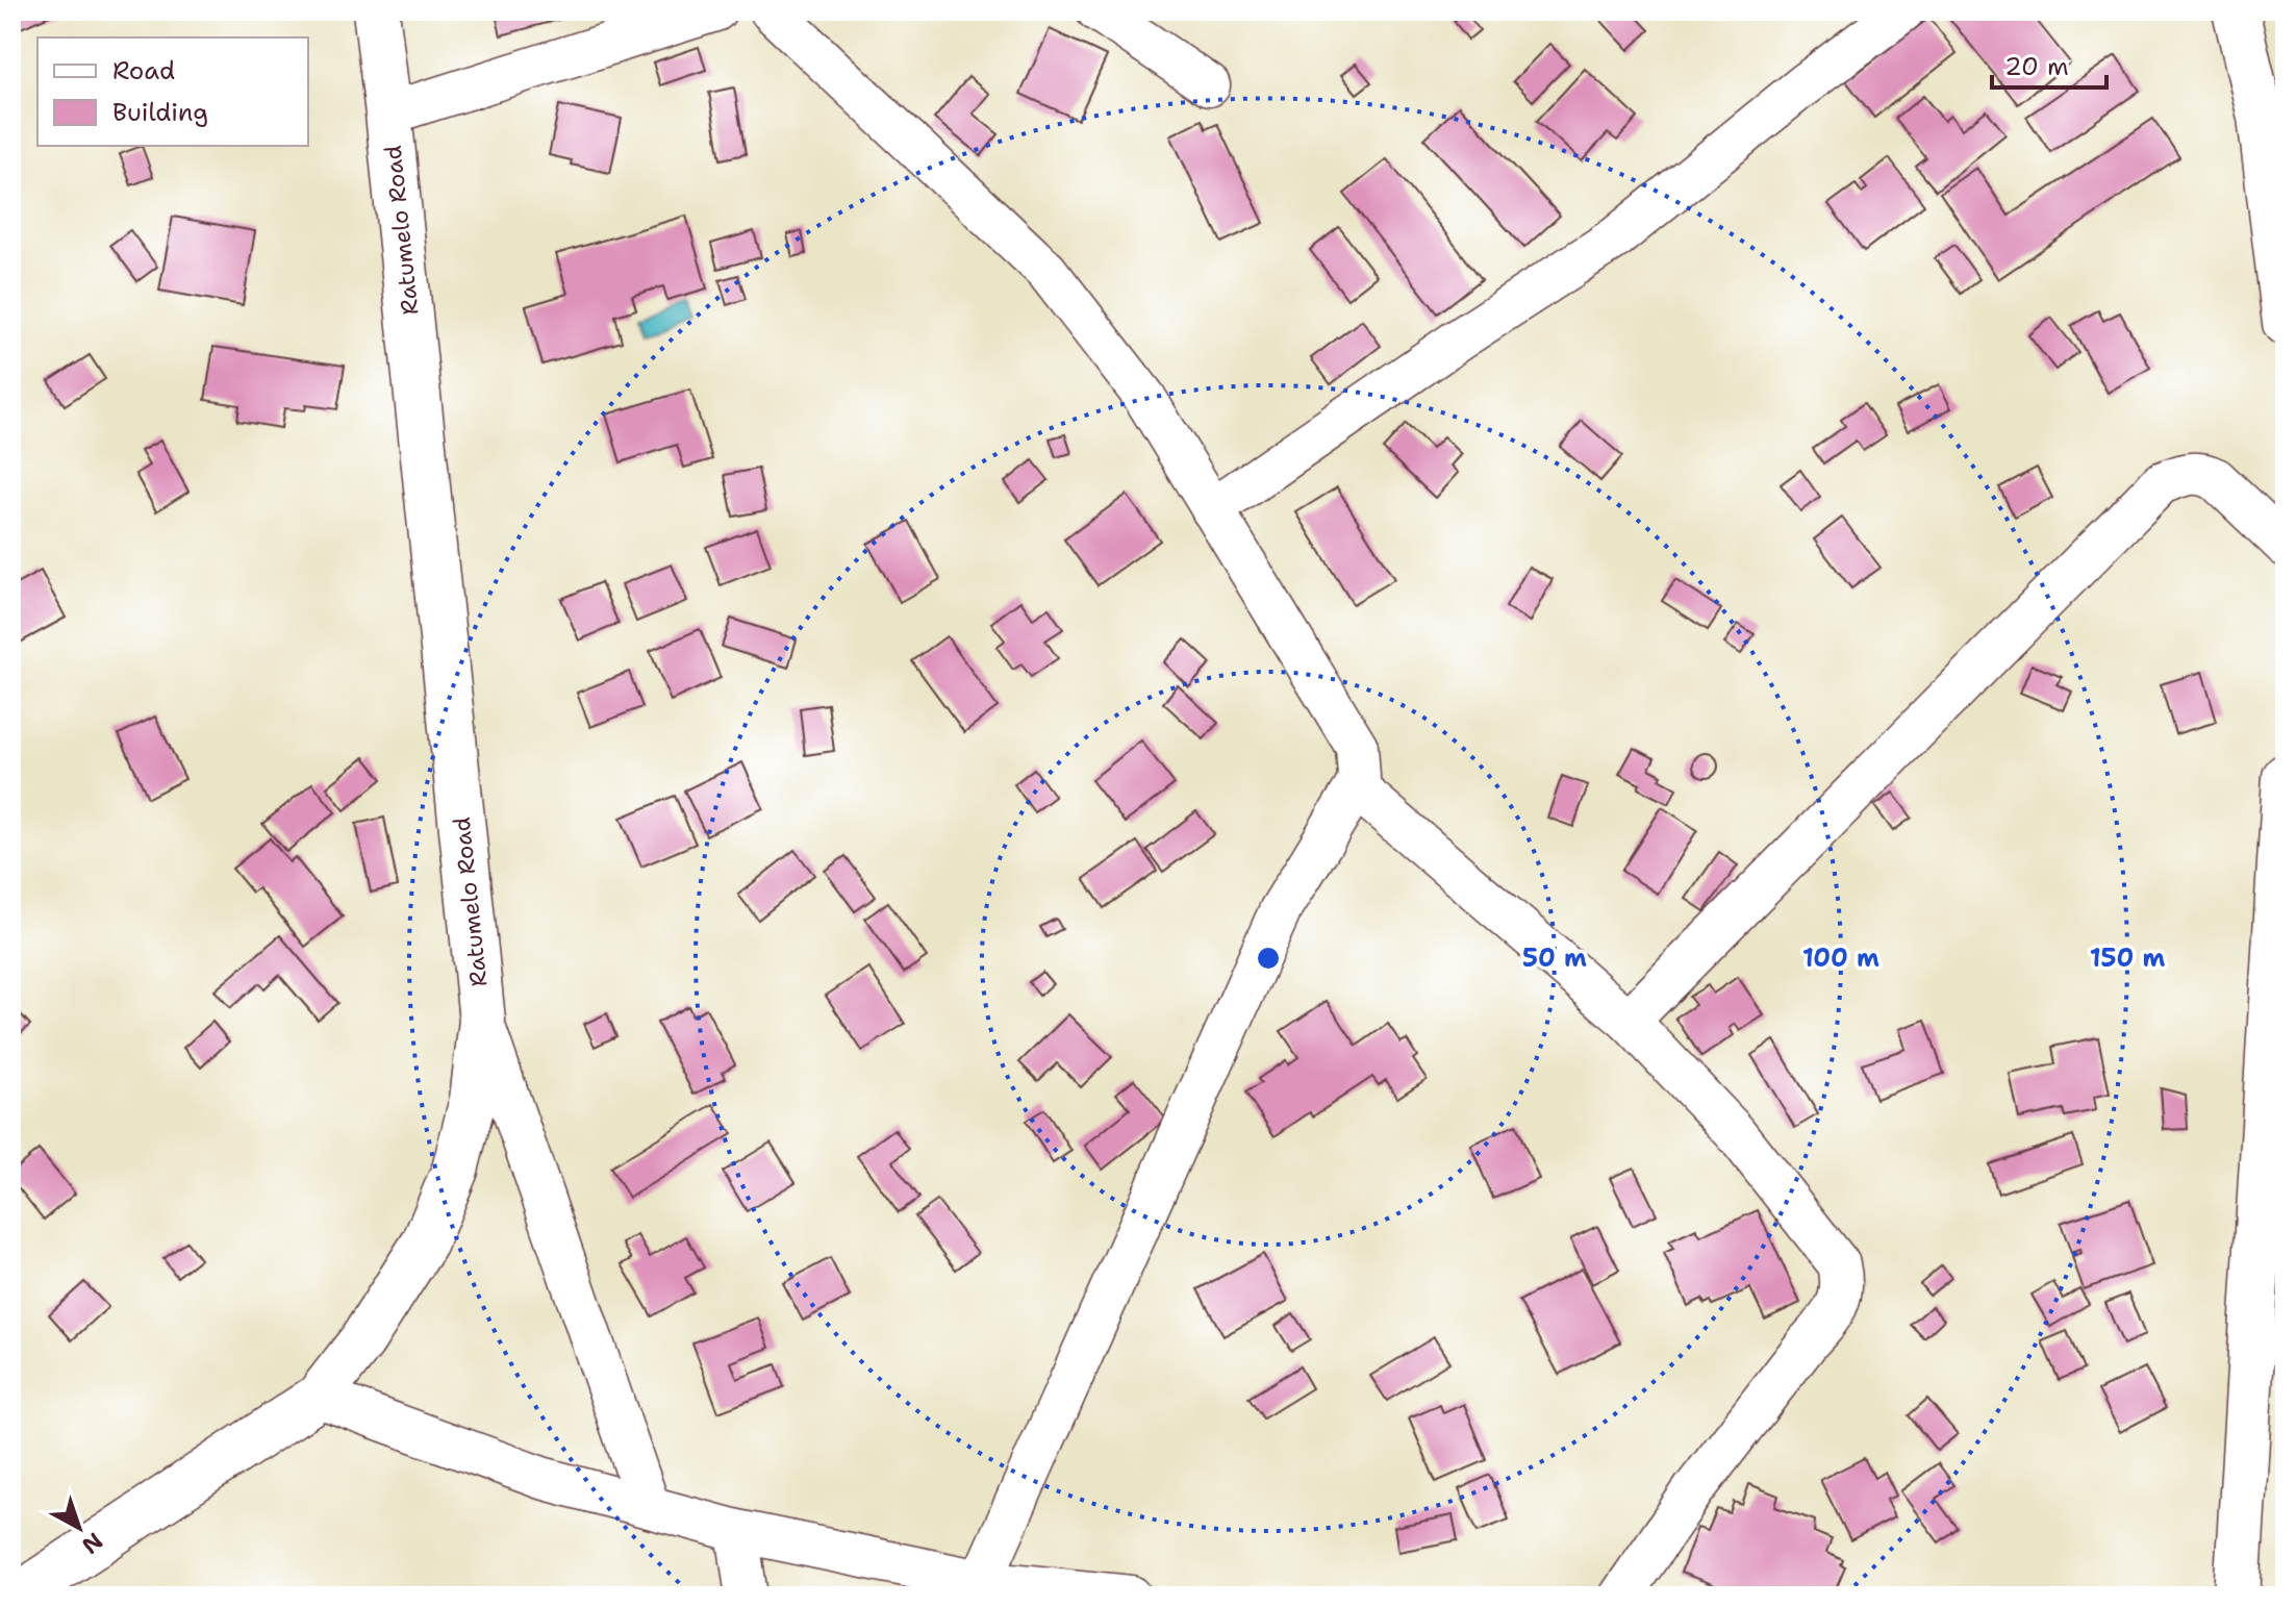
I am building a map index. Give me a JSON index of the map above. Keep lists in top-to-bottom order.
{
  "streets": {
    "street": ["Ratumelo Road"]
  },
  "legend": ["Road", "Building"],
  "scale_bar": "20 m",
  "north": "bottom right",
  "rings": ["50 m", "100 m", "150 m"]
}
